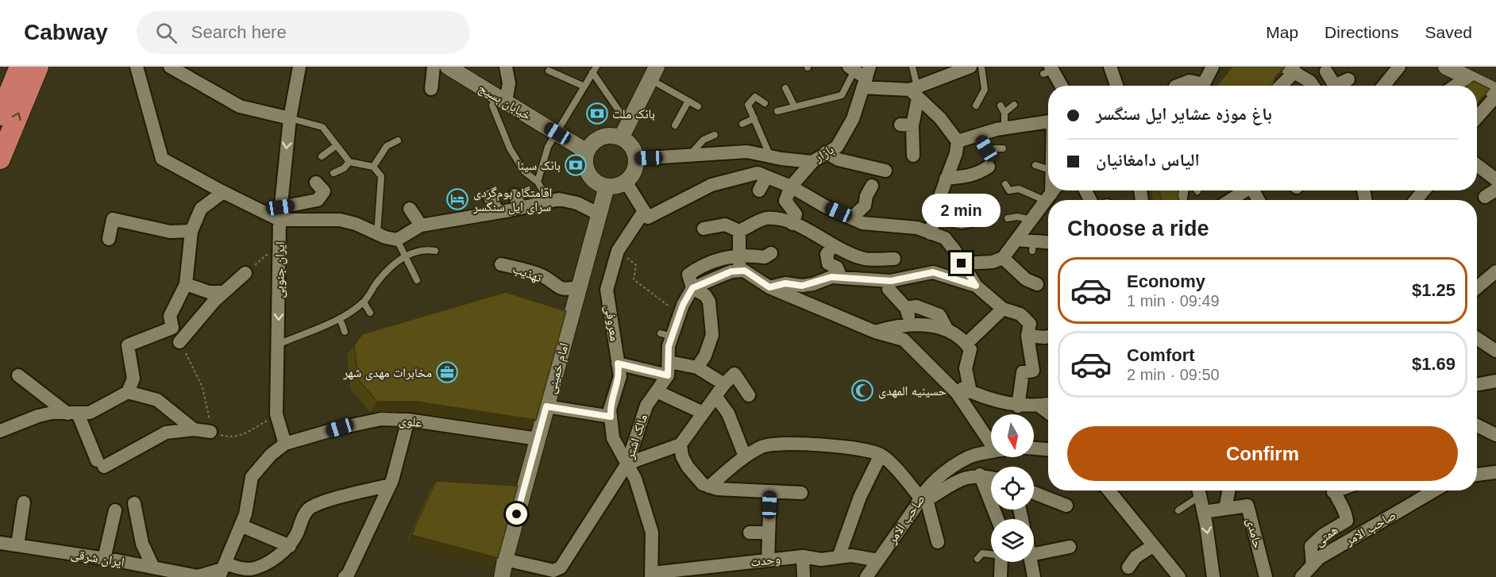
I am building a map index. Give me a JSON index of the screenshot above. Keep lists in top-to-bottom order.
{
  "streets": {
    "street": [
      "خیابان بسیج",
      "بازار",
      "ایران جنوبی",
      "تهذیب",
      "معروفی",
      "امام خمینی",
      "علوی",
      "مالک اشتر",
      "صاحب الامر",
      "حامدی",
      "همتی",
      "ایران شرقی",
      "وحدت"
    ]
  },
  "crossings": [
    ["خیابان بسیج", "بازار"],
    ["خیابان بسیج", "امام خمینی"],
    ["بازار", "امام خمینی"],
    ["ایران جنوبی", "علوی"],
    ["تهذیب", "امام خمینی"],
    ["معروفی", "مالک اشتر"],
    ["معروفی", "وحدت"],
    ["امام خمینی", "علوی"],
    ["امام خمینی", "مالک اشتر"],
    ["صاحب الامر", "همتی"],
    ["صاحب الامر", "وحدت"]
  ],
  "one_way": ["ایران جنوبی"],
  "places": {
    "bank": ["بانک ملت", "بانک سینا"],
    "hotel": ["اقامتگاه بوم‌گردی سرای ایل سنگسر"],
    "office": ["مخابرات مهدی شهر"],
    "mosque": ["حسینیه المهدی"]
  },
  "north": "bottom",
  "page": {
    "header": "Cabway",
    "search": "Search here",
    "nav": ["Map", "Directions", "Saved"],
    "banner": ["باغ موزه عشایر ایل سنگسر", "الیاس دامغانیان"],
    "bubble": "2 min",
    "heading": "Choose a ride",
    "list": [
      {
        "name": "Economy",
        "note": "1 min · 09:49",
        "value": "$1.25"
      },
      {
        "name": "Comfort",
        "note": "2 min · 09:50",
        "value": "$1.69"
      }
    ],
    "buttons": "Confirm"
  }
}
